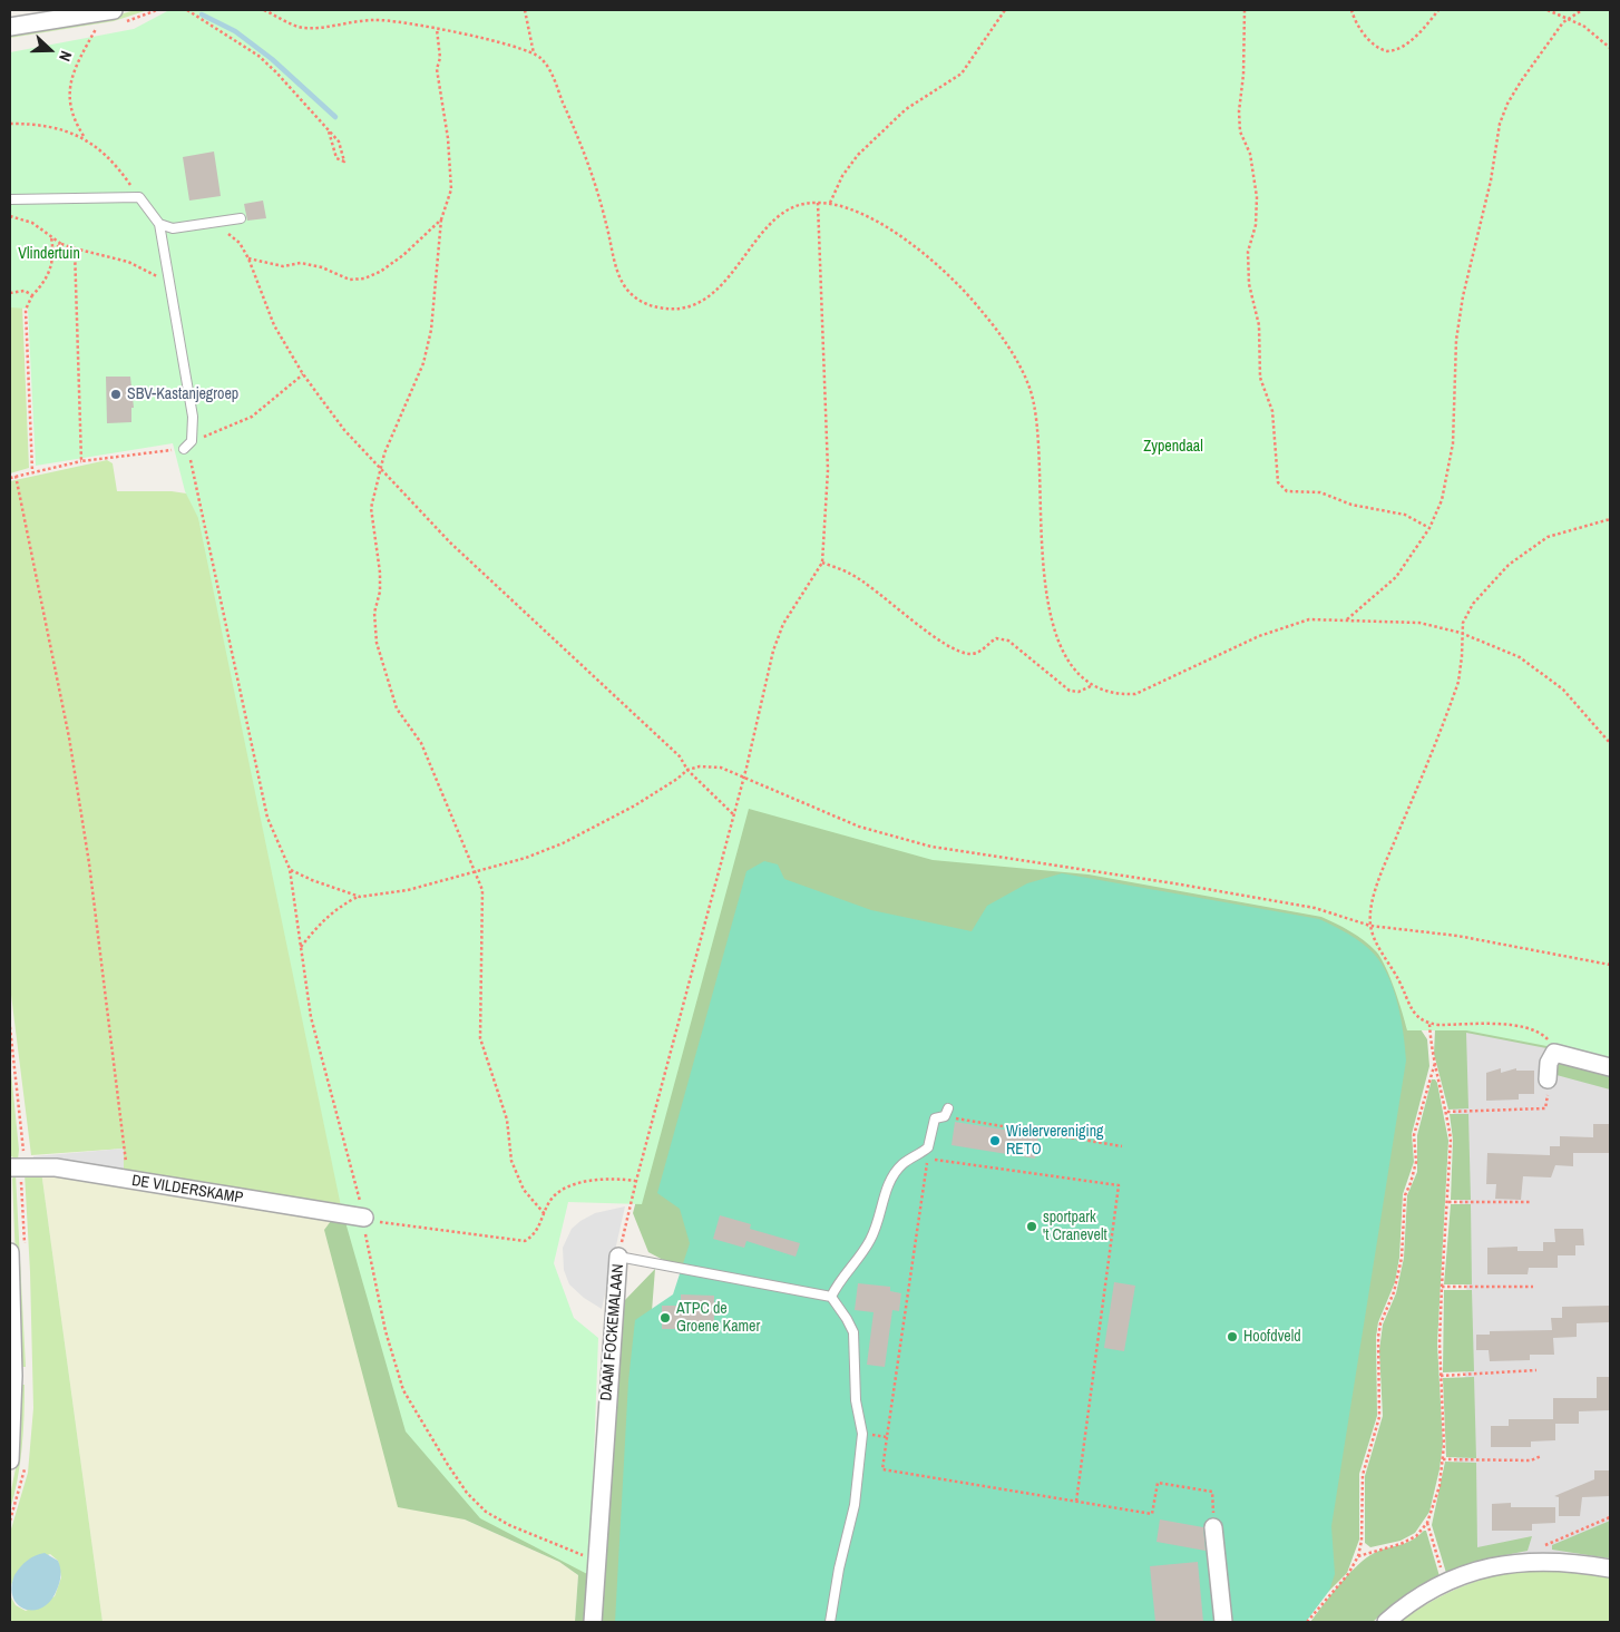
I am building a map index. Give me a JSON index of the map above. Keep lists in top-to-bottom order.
{
  "streets": {
    "street": ["DE VILDERSKAMP", "DAAM FOCKEMALAAN"]
  },
  "parks": ["Vlindertuin", "Zypendaal"],
  "places": [
    "SBV-Kastanjegroep",
    "Wielervereniging RETO",
    "sportpark 't Cranevelt",
    "ATPC de Groene Kamer",
    "Hoofdveld"
  ],
  "north": "right"
}
